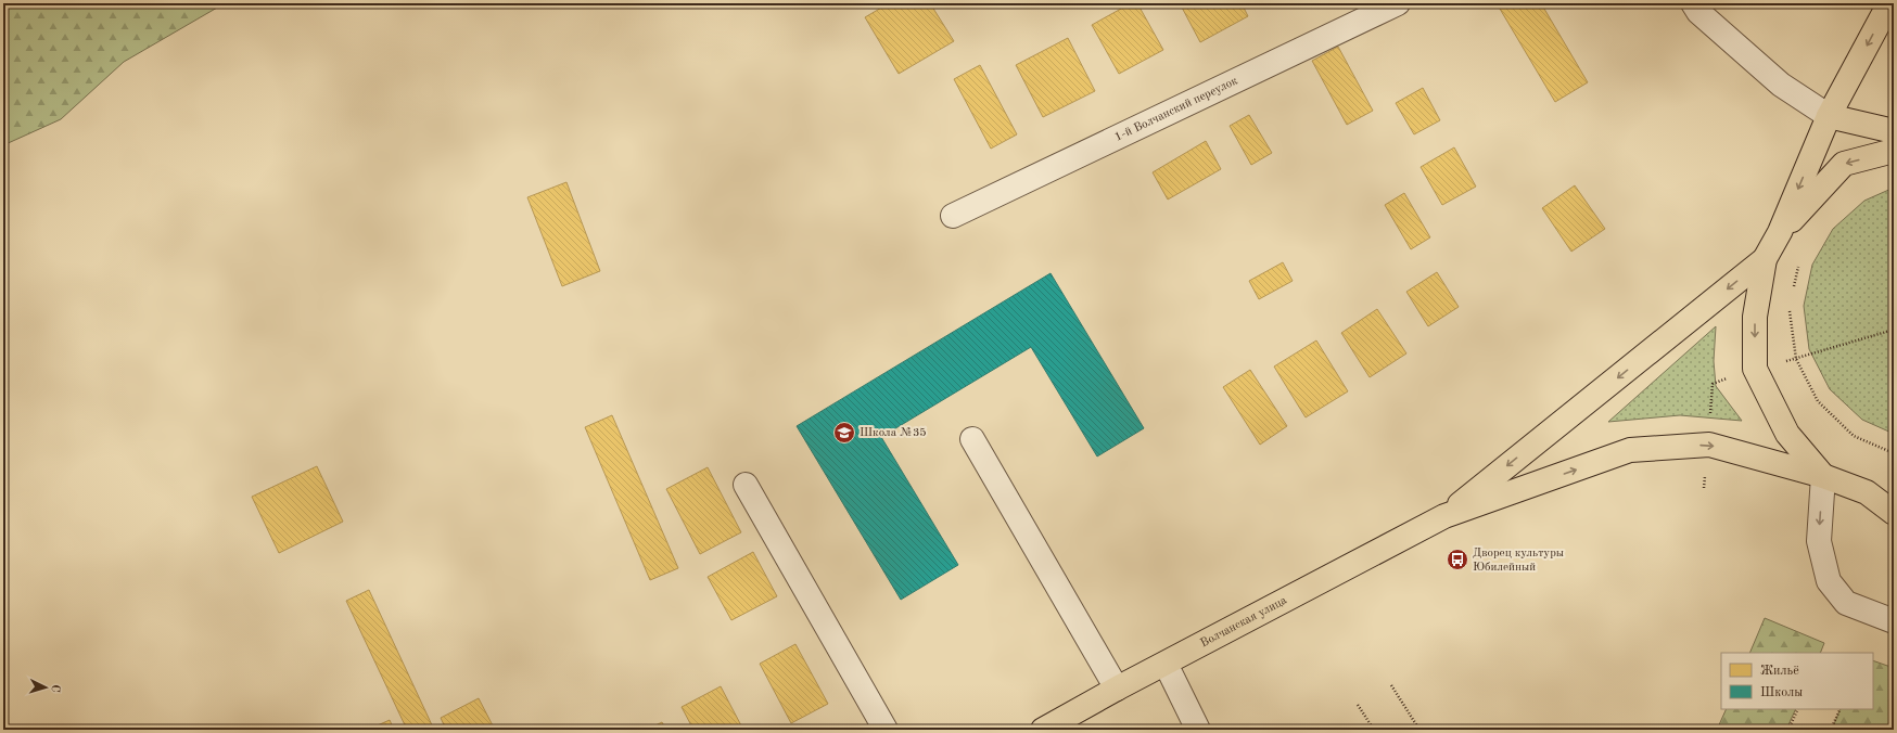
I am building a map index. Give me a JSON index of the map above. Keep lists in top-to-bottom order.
{
  "streets": {
    "main road": ["Волчанская улица"],
    "street": ["1-й Волчанский переулок"]
  },
  "places": {
    "school or university": ["Школа №35"],
    "bus stop": ["Дворец культуры Юбилейный"]
  },
  "legend": ["Жильё", "Школы"],
  "north": "right"
}
